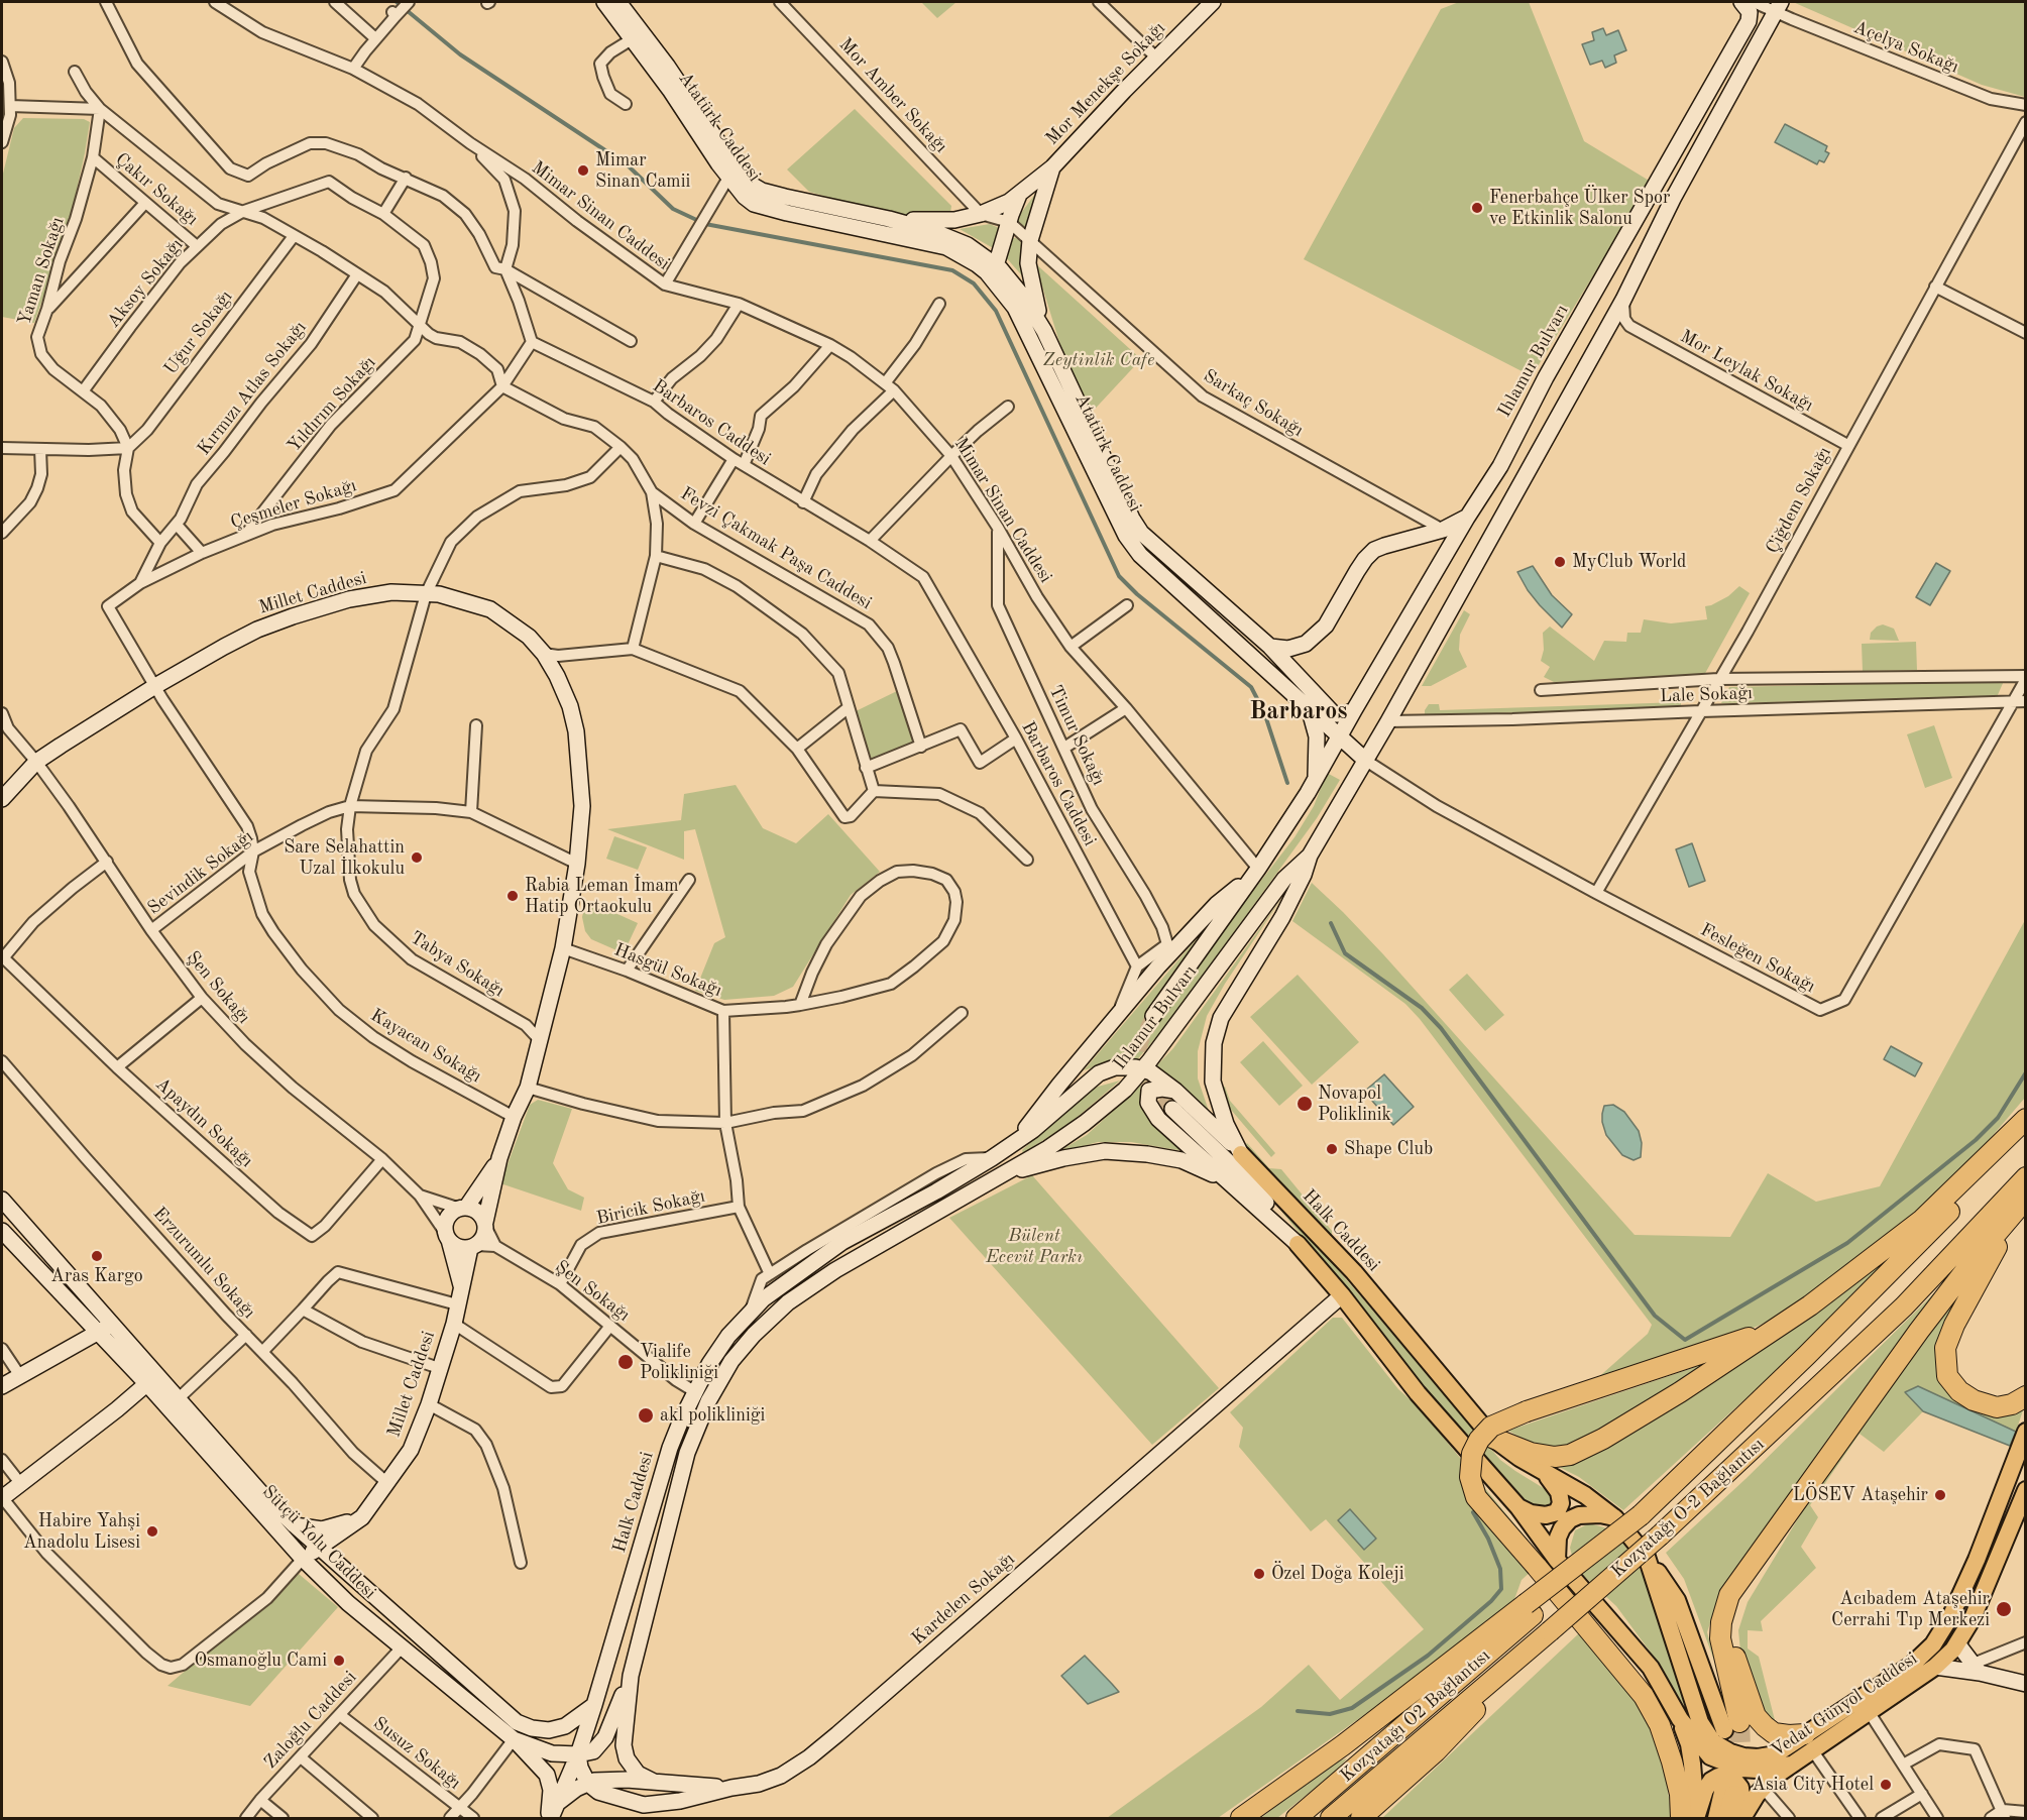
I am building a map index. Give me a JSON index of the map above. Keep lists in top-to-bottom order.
{
  "streets": {
    "highway": ["Kozyatağı O-2 Bağlantısı", "Kozyatağı O2 Bağlantısı"],
    "main road": [
      "Mor Menekşe Sokağı",
      "Atatürk Caddesi",
      "Ihlamur Bulvarı",
      "Millet Caddesi",
      "Halk Caddesi",
      "Sütçü Yolu Caddesi",
      "Kardelen Sokağı",
      "Vedat Günyol Caddesi"
    ],
    "street": [
      "Açelya Sokağı",
      "Mor Amber Sokağı",
      "Çakır Sokağı",
      "Mimar Sinan Caddesi",
      "Yaman Sokağı",
      "Aksoy Sokağı",
      "Uğur Sokağı",
      "Mor Leylak Sokağı",
      "Kırmızı Atlas Sokağı",
      "Sarkaç Sokağı",
      "Yıldırım Sokağı",
      "Barbaros Caddesi",
      "Çiğdem Sokağı",
      "Çeşmeler Sokağı",
      "Fevzi Çakmak Paşa Caddesi",
      "Lale Sokağı",
      "Timur Sokağı",
      "Sevindik Sokağı",
      "Fesleğen Sokağı",
      "Tabya Sokağı",
      "Hasgül Sokağı",
      "Şen Sokağı",
      "Kayacan Sokağı",
      "Apaydın Sokağı",
      "Biricik Sokağı",
      "Erzurumlu Sokağı",
      "Zaloğlu Caddesi",
      "Susuz Sokağı"
    ]
  },
  "crossings": [
    ["Açelya Sokağı", "Ihlamur Bulvarı"],
    ["Mor Menekşe Sokağı", "Mor Amber Sokağı"],
    ["Mor Menekşe Sokağı", "Atatürk Caddesi"],
    ["Mor Menekşe Sokağı", "Sarkaç Sokağı"],
    ["Mor Amber Sokağı", "Sarkaç Sokağı"],
    ["Atatürk Caddesi", "Ihlamur Bulvarı"],
    ["Atatürk Caddesi", "Fesleğen Sokağı"],
    ["Çakır Sokağı", "Yaman Sokağı"],
    ["Çakır Sokağı", "Aksoy Sokağı"],
    ["Mimar Sinan Caddesi", "Timur Sokağı"],
    ["Mimar Sinan Caddesi", "Halk Caddesi"],
    ["Yaman Sokağı", "Aksoy Sokağı"],
    ["Yaman Sokağı", "Uğur Sokağı"],
    ["Aksoy Sokağı", "Yıldırım Sokağı"],
    ["Ihlamur Bulvarı", "Mor Leylak Sokağı"],
    ["Ihlamur Bulvarı", "Lale Sokağı"],
    ["Ihlamur Bulvarı", "Fesleğen Sokağı"],
    ["Ihlamur Bulvarı", "Halk Caddesi"],
    ["Mor Leylak Sokağı", "Çiğdem Sokağı"],
    ["Kırmızı Atlas Sokağı", "Çeşmeler Sokağı"],
    ["Yıldırım Sokağı", "Çeşmeler Sokağı"],
    ["Barbaros Caddesi", "Çeşmeler Sokağı"],
    ["Çiğdem Sokağı", "Lale Sokağı"],
    ["Çiğdem Sokağı", "Fesleğen Sokağı"],
    ["Çeşmeler Sokağı", "Fevzi Çakmak Paşa Caddesi"],
    ["Çeşmeler Sokağı", "Millet Caddesi"],
    ["Çeşmeler Sokağı", "Kayacan Sokağı"],
    ["Fevzi Çakmak Paşa Caddesi", "Tabya Sokağı"],
    ["Millet Caddesi", "Sevindik Sokağı"],
    ["Millet Caddesi", "Tabya Sokağı"],
    ["Millet Caddesi", "Hasgül Sokağı"],
    ["Millet Caddesi", "Şen Sokağı"],
    ["Millet Caddesi", "Kayacan Sokağı"],
    ["Millet Caddesi", "Erzurumlu Sokağı"],
    ["Millet Caddesi", "Sütçü Yolu Caddesi"],
    ["Lale Sokağı", "Fesleğen Sokağı"],
    ["Timur Sokağı", "Halk Caddesi"],
    ["Sevindik Sokağı", "Tabya Sokağı"],
    ["Sevindik Sokağı", "Şen Sokağı"],
    ["Sevindik Sokağı", "Kayacan Sokağı"],
    ["Şen Sokağı", "Apaydın Sokağı"],
    ["Şen Sokağı", "Biricik Sokağı"],
    ["Şen Sokağı", "Halk Caddesi"],
    ["Halk Caddesi", "Sütçü Yolu Caddesi"],
    ["Halk Caddesi", "Vedat Günyol Caddesi"],
    ["Kozyatağı O-2 Bağlantısı", "Kozyatağı O2 Bağlantısı"],
    ["Sütçü Yolu Caddesi", "Zaloğlu Caddesi"],
    ["Zaloğlu Caddesi", "Susuz Sokağı"]
  ],
  "districts": ["Barbaros"],
  "parks": ["Zeytinlik Cafe", "Bülent Ecevit Parkı"],
  "places": [
    "Mimar Sinan Camii",
    "Fenerbahçe Ülker Spor ve Etkinlik Salonu",
    "MyClub World",
    "Sare Selahattin Uzal İlkokulu",
    "Rabia Leman İmam Hatip Ortaokulu",
    "Novapol Poliklinik",
    "Shape Club",
    "Aras Kargo",
    "Vialife Polikliniği",
    "akl polikliniği",
    "LÖSEV Ataşehir",
    "Habire Yahşi Anadolu Lisesi",
    "Özel Doğa Koleji",
    "Acıbadem Ataşehir Cerrahi Tıp Merkezi",
    "Osmanoğlu Cami",
    "Asia City Hotel"
  ]
}
